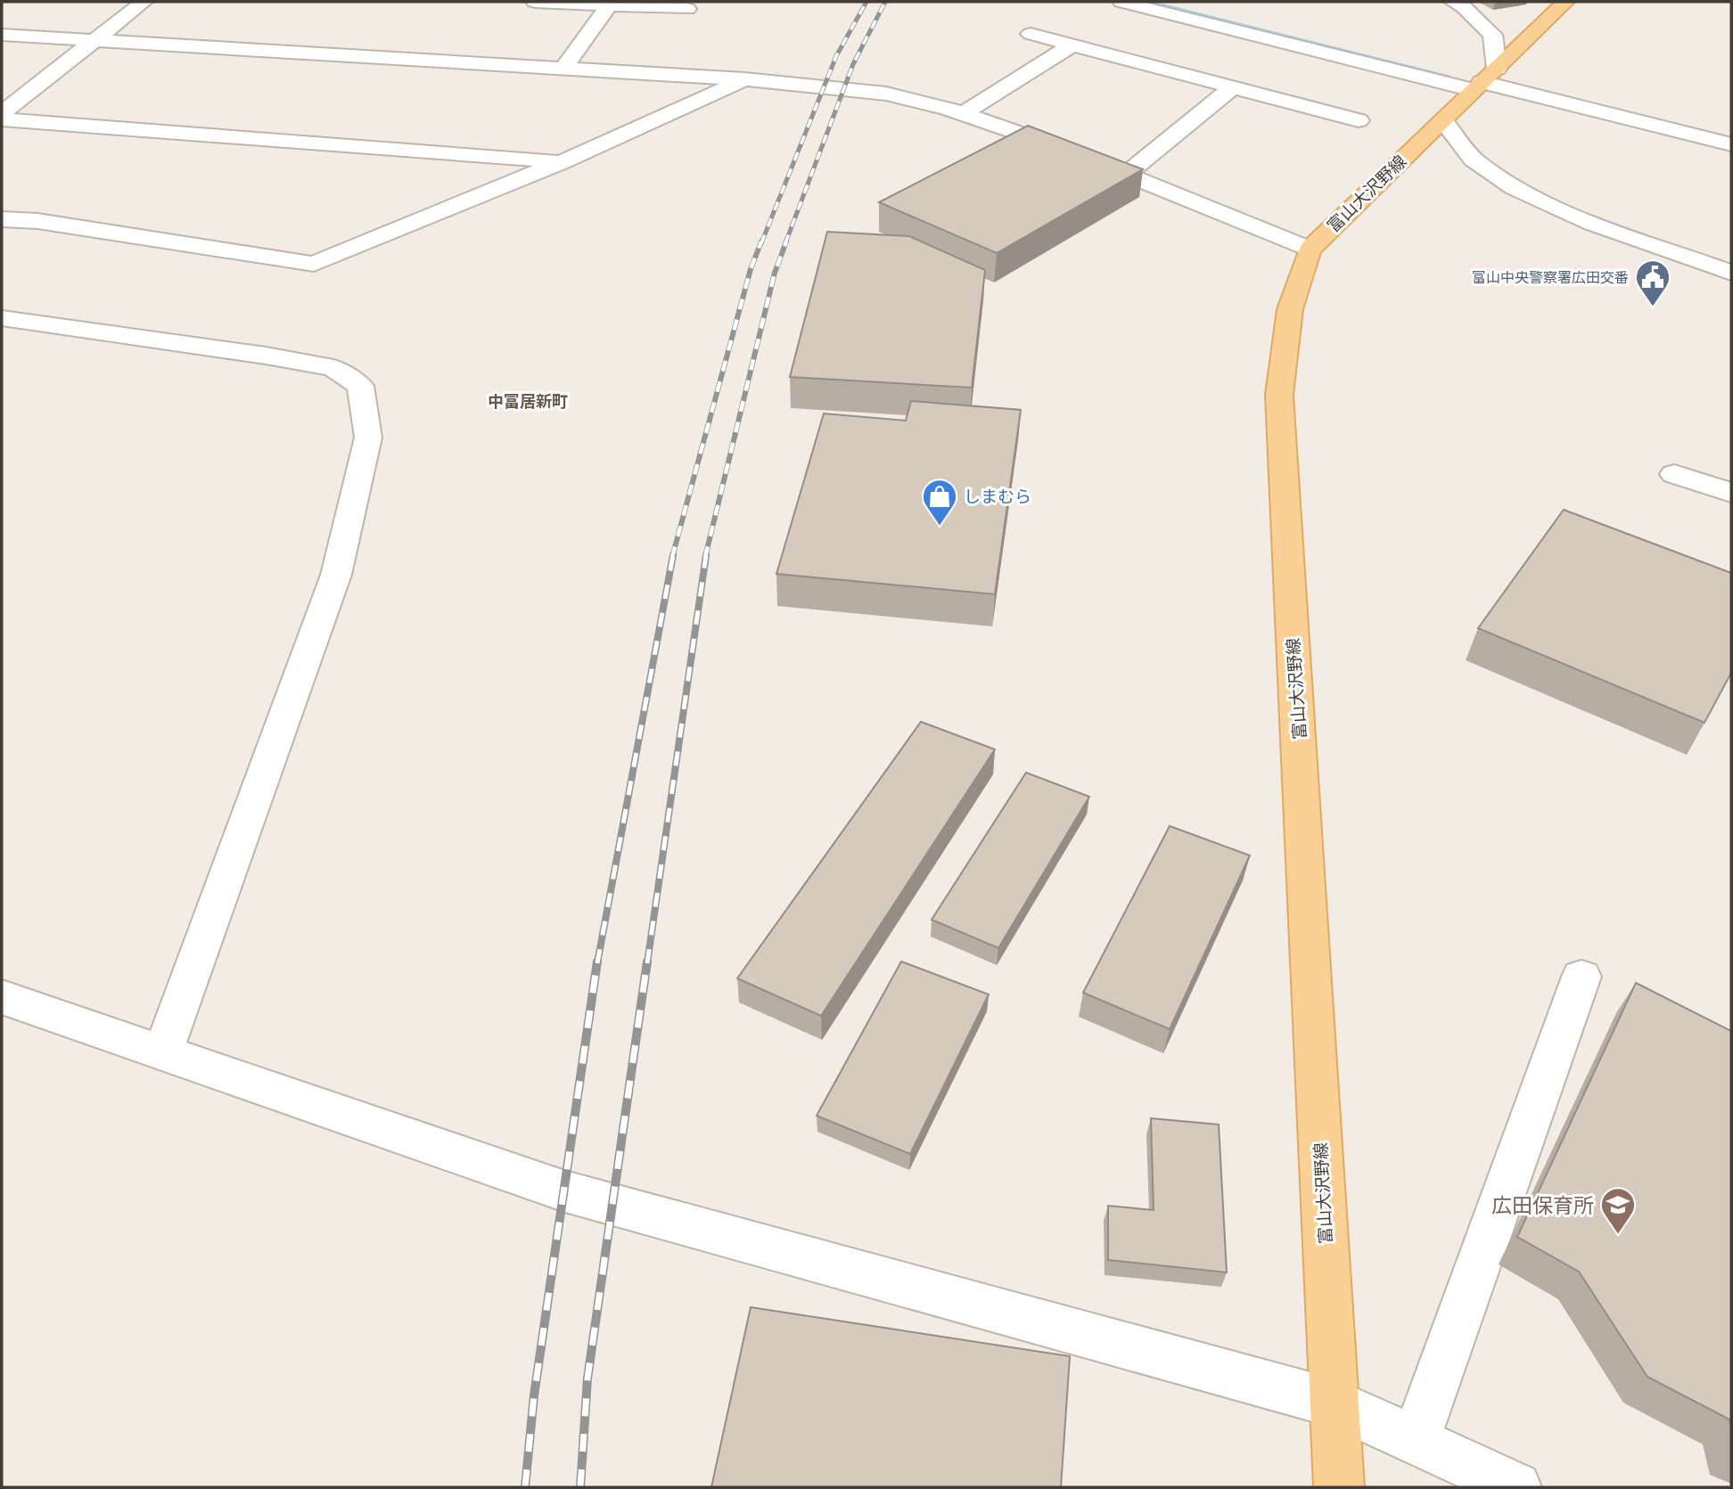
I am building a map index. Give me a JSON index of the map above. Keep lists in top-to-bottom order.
{
  "streets": {
    "main road": ["富山大沢野線"]
  },
  "districts": ["中冨居新町"],
  "places": {
    "public building": ["富山中央警察署広田交番"],
    "shop": ["しまむら"],
    "school or university": ["広田保育所"]
  }
}
